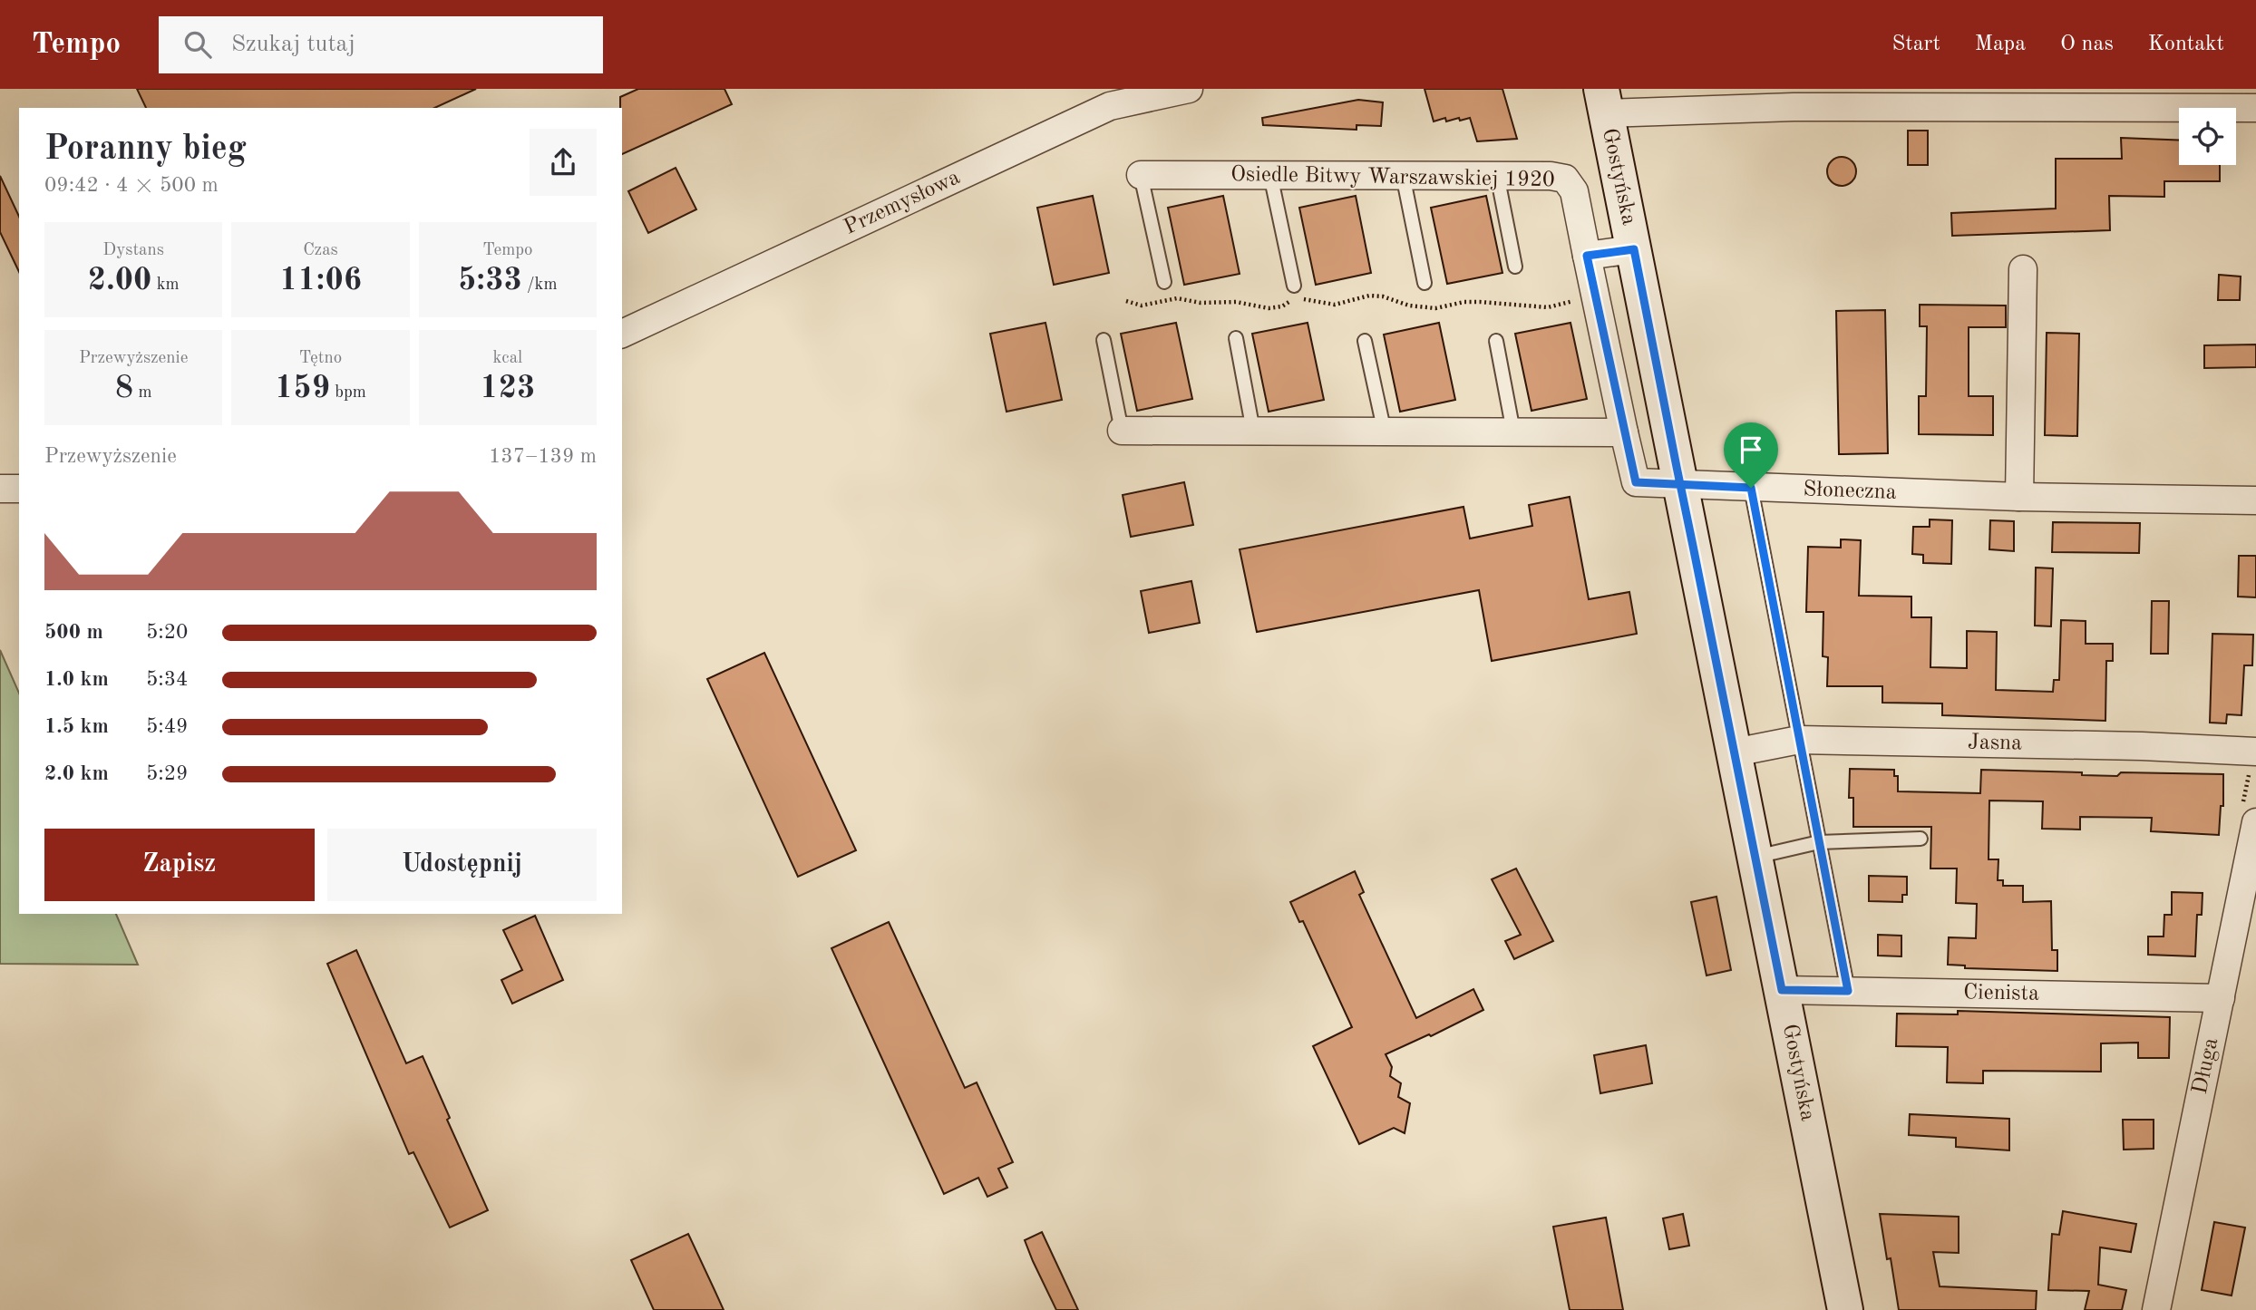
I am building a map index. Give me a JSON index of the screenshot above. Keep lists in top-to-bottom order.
{
  "streets": {
    "main road": ["Gostyńska"],
    "street": [
      "Osiedle Bitwy Warszawskiej 1920",
      "Przemysłowa",
      "Słoneczna",
      "Jasna",
      "Cienista",
      "Długa"
    ]
  },
  "crossings": [
    ["Gostyńska", "Osiedle Bitwy Warszawskiej 1920"],
    ["Gostyńska", "Słoneczna"],
    ["Gostyńska", "Jasna"],
    ["Gostyńska", "Cienista"],
    ["Osiedle Bitwy Warszawskiej 1920", "Słoneczna"],
    ["Cienista", "Długa"]
  ],
  "page": {
    "header": "Tempo",
    "search": "Szukaj tutaj",
    "nav": [
      "Start",
      "Mapa",
      "O nas",
      "Kontakt"
    ],
    "heading": ["Poranny bieg", "09:42 · 4 × 500 m"],
    "stats": [
      ["Dystans", "2.00 km"],
      ["Czas", "11:06"],
      ["Tempo", "5:33 /km"],
      ["Przewyższenie", "8 m"],
      ["Tętno", "159 bpm"],
      ["kcal", "123"]
    ],
    "chart": ["Przewyższenie", "137–139 m"],
    "list": [
      {
        "name": "500 m",
        "note": "5:20"
      },
      {
        "name": "1.0 km",
        "note": "5:34"
      },
      {
        "name": "1.5 km",
        "note": "5:49"
      },
      {
        "name": "2.0 km",
        "note": "5:29"
      }
    ],
    "buttons": ["Zapisz", "Udostępnij"]
  }
}
